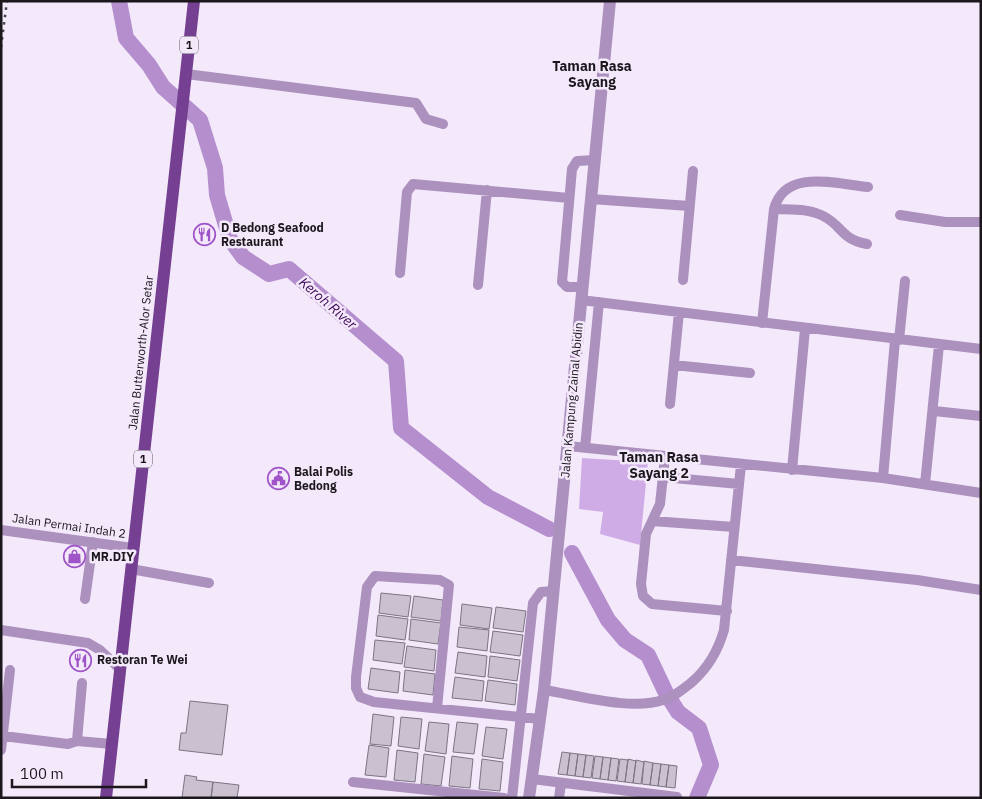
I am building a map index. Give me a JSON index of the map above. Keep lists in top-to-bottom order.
{
  "streets": {
    "main road": ["1", "Jalan Butterworth-Alor Setar"],
    "street": ["Jalan Kampung Zainal Abidin", "Jalan Permai Indah 2"]
  },
  "crossings": [
    ["Jalan Butterworth-Alor Setar", "Jalan Permai Indah 2"]
  ],
  "districts": ["Taman Rasa Sayang", "Taman Rasa Sayang 2"],
  "water": ["Keroh River"],
  "places": {
    "restaurant": ["D Bedong Seafood Restaurant", "Restoran Te Wei"],
    "public building": ["Balai Polis Bedong"],
    "shop": ["MR.DIY"]
  },
  "scale_bar": "100 m"
}
